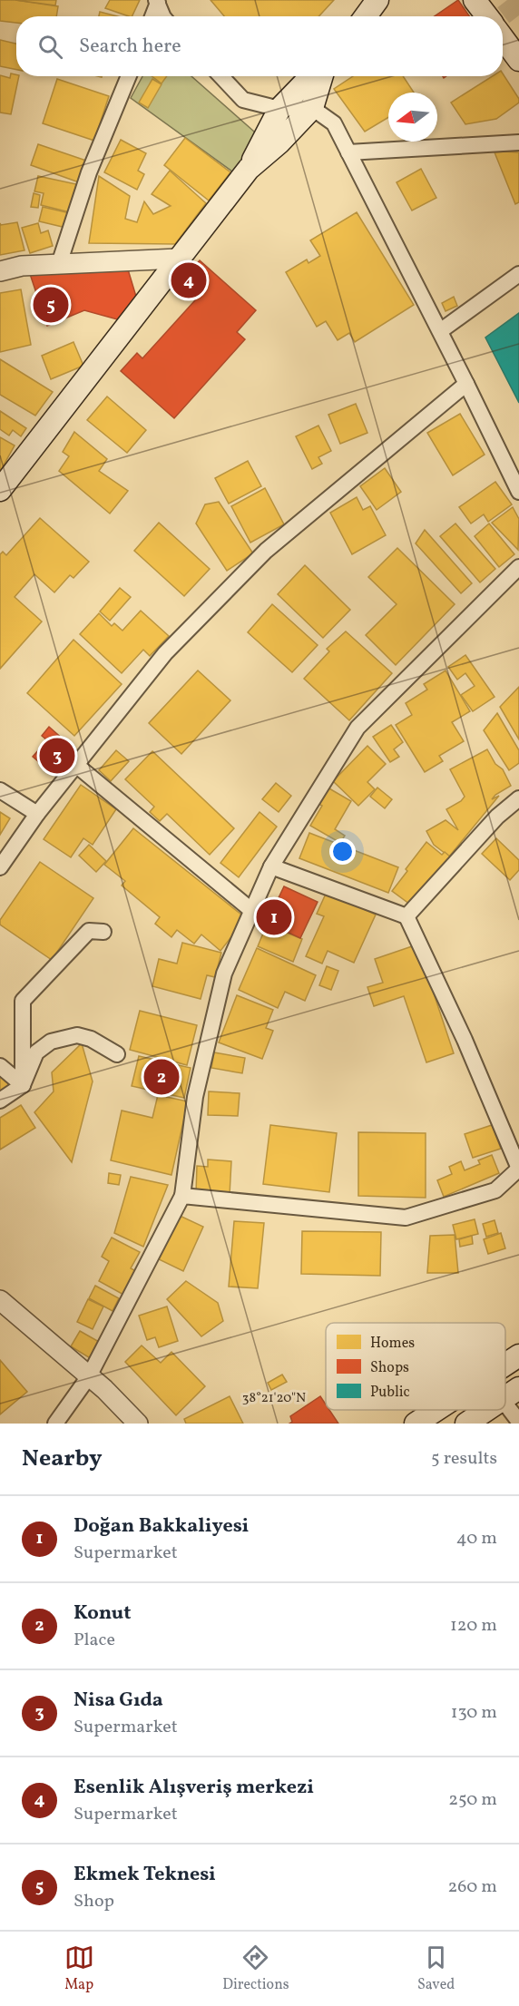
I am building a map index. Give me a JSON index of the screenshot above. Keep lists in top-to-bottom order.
{
  "legend": ["Homes", "Shops", "Public"],
  "north": "left",
  "page": {
    "search": "Search here",
    "pins": [
      "4",
      "5",
      "3",
      "1",
      "2"
    ],
    "heading": ["Nearby", "5 results"],
    "list": [
      {
        "mark": "1",
        "name": "Doğan Bakkaliyesi",
        "note": "Supermarket",
        "value": "40 m"
      },
      {
        "mark": "2",
        "name": "Konut",
        "note": "Place",
        "value": "120 m"
      },
      {
        "mark": "3",
        "name": "Nisa Gıda",
        "note": "Supermarket",
        "value": "130 m"
      },
      {
        "mark": "4",
        "name": "Esenlik Alışveriş merkezi",
        "note": "Supermarket",
        "value": "250 m"
      },
      {
        "mark": "5",
        "name": "Ekmek Teknesi",
        "note": "Shop",
        "value": "260 m"
      }
    ],
    "nav": ["Map", "Directions", "Saved"]
  },
  "coordinates": ["38°21'20\"N"]
}
